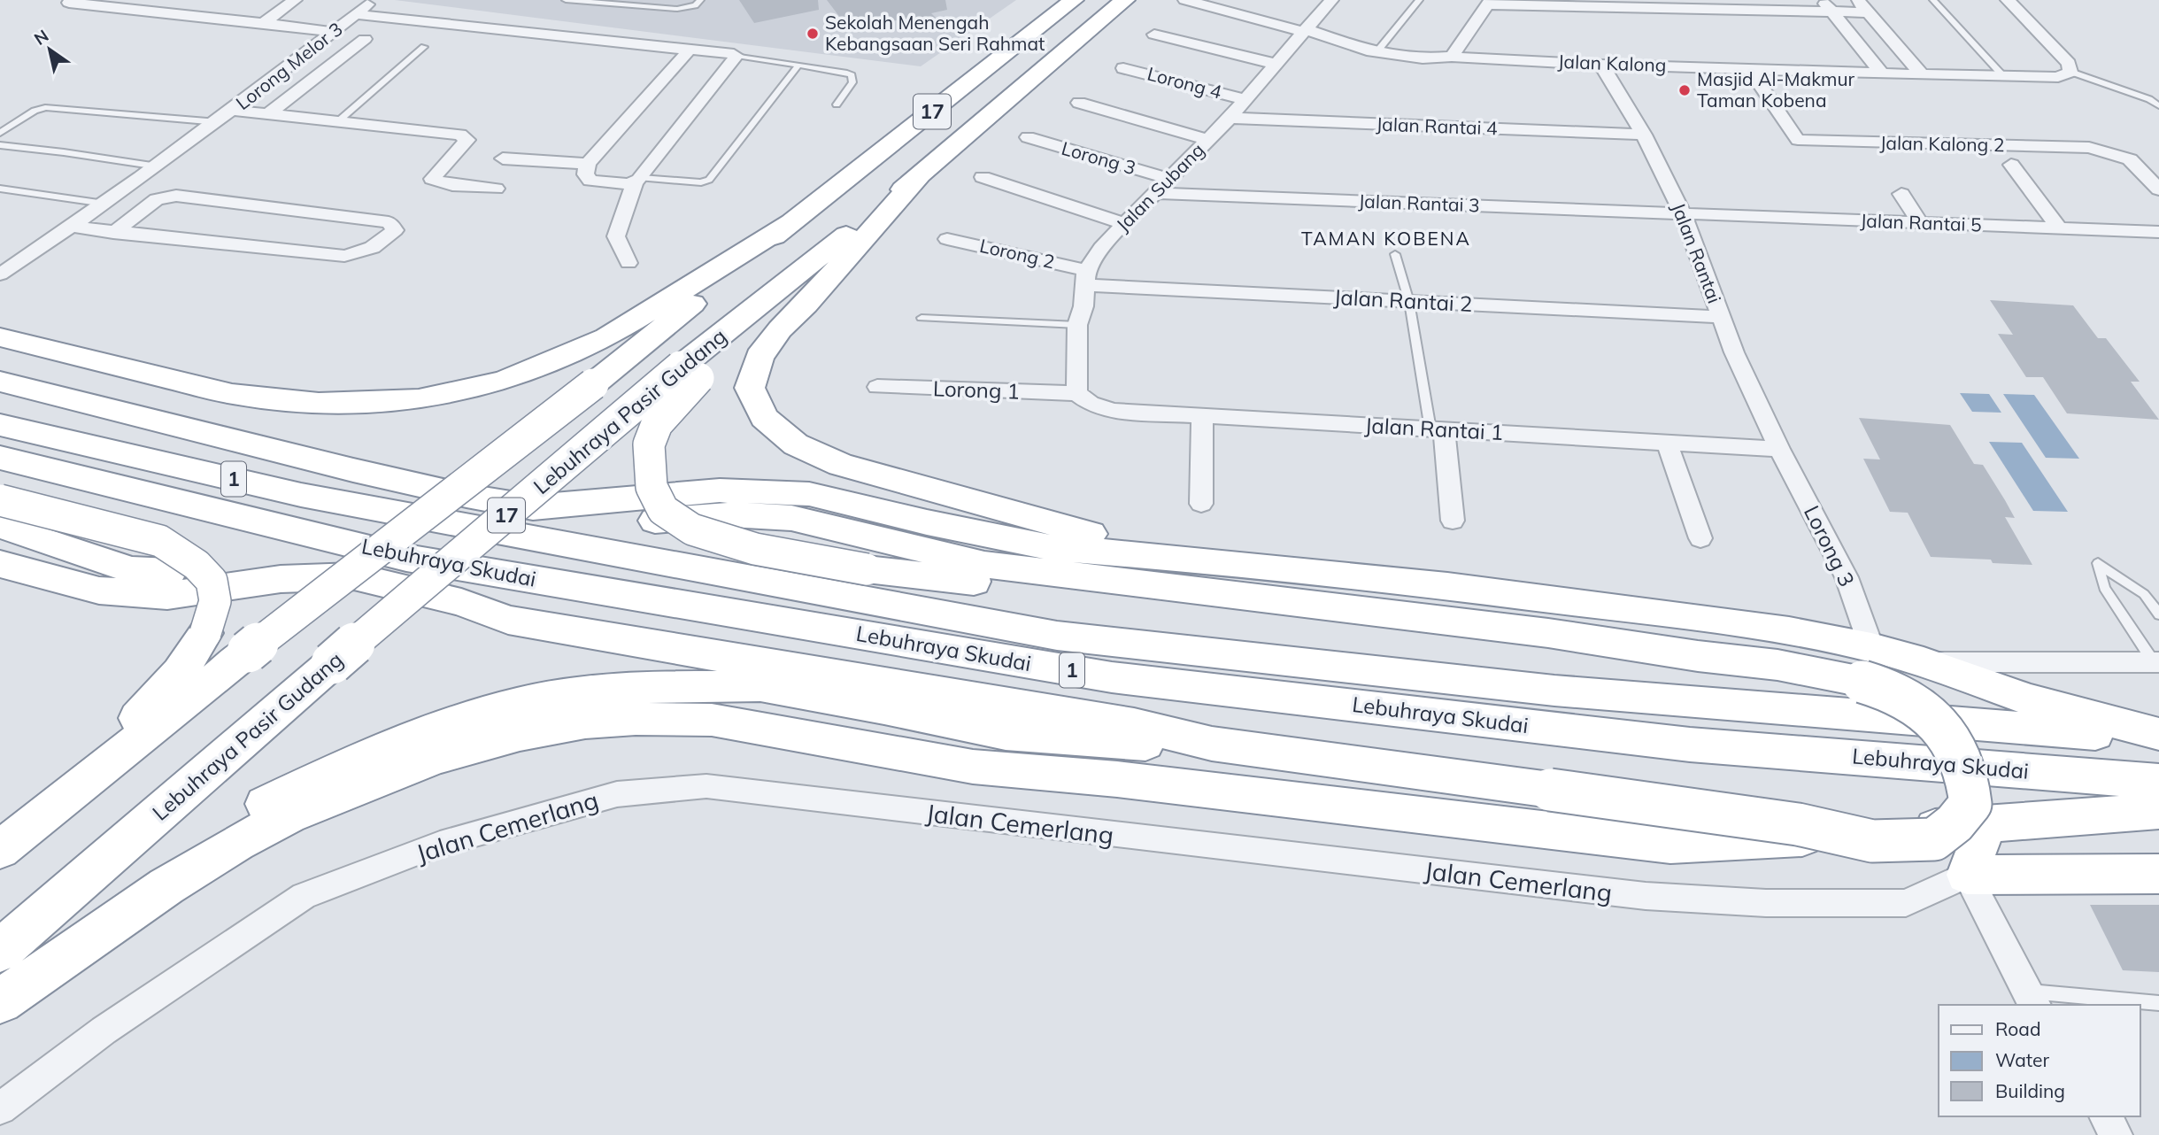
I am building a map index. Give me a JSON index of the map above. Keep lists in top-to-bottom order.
{
  "streets": {
    "highway": [
      "17",
      "Lebuhraya Pasir Gudang",
      "1",
      "Lebuhraya Skudai"
    ],
    "street": [
      "Jalan Kalong",
      "Lorong Melor 3",
      "Lorong 4",
      "Jalan Rantai 4",
      "Jalan Kalong 2",
      "Lorong 3",
      "Jalan Subang",
      "Jalan Rantai 3",
      "Jalan Rantai 5",
      "Jalan Rantai",
      "Lorong 2",
      "Jalan Rantai 2",
      "Lorong 1",
      "Jalan Rantai 1",
      "Jalan Cemerlang"
    ]
  },
  "crossings": [
    ["Jalan Kalong", "Jalan Kalong 2"],
    ["Jalan Kalong", "Jalan Subang"],
    ["Jalan Kalong", "Jalan Rantai"],
    ["Lorong 4", "Jalan Subang"],
    ["Jalan Rantai 4", "Jalan Subang"],
    ["Jalan Rantai 4", "Jalan Rantai"],
    ["Lorong 3", "Jalan Subang"],
    ["Lorong 3", "Jalan Rantai"],
    ["Lorong 3", "Jalan Rantai 1"],
    ["Jalan Subang", "Jalan Rantai 3"],
    ["Jalan Subang", "Lorong 2"],
    ["Jalan Subang", "Jalan Rantai 2"],
    ["Jalan Subang", "Lorong 1"],
    ["Jalan Subang", "Jalan Rantai 1"],
    ["Jalan Rantai 3", "Jalan Rantai 5"],
    ["Jalan Rantai 3", "Jalan Rantai"],
    ["Jalan Rantai 5", "Jalan Rantai"],
    ["Jalan Rantai", "Jalan Rantai 2"],
    ["Jalan Rantai", "Jalan Rantai 1"],
    ["Lorong 2", "Jalan Rantai 2"],
    ["Lorong 1", "Jalan Rantai 1"]
  ],
  "districts": ["TAMAN KOBENA"],
  "places": ["Sekolah Menengah Kebangsaan Seri Rahmat", "Masjid Al-Makmur Taman Kobena"],
  "legend": ["Road", "Water", "Building"],
  "north": "top left"
}
